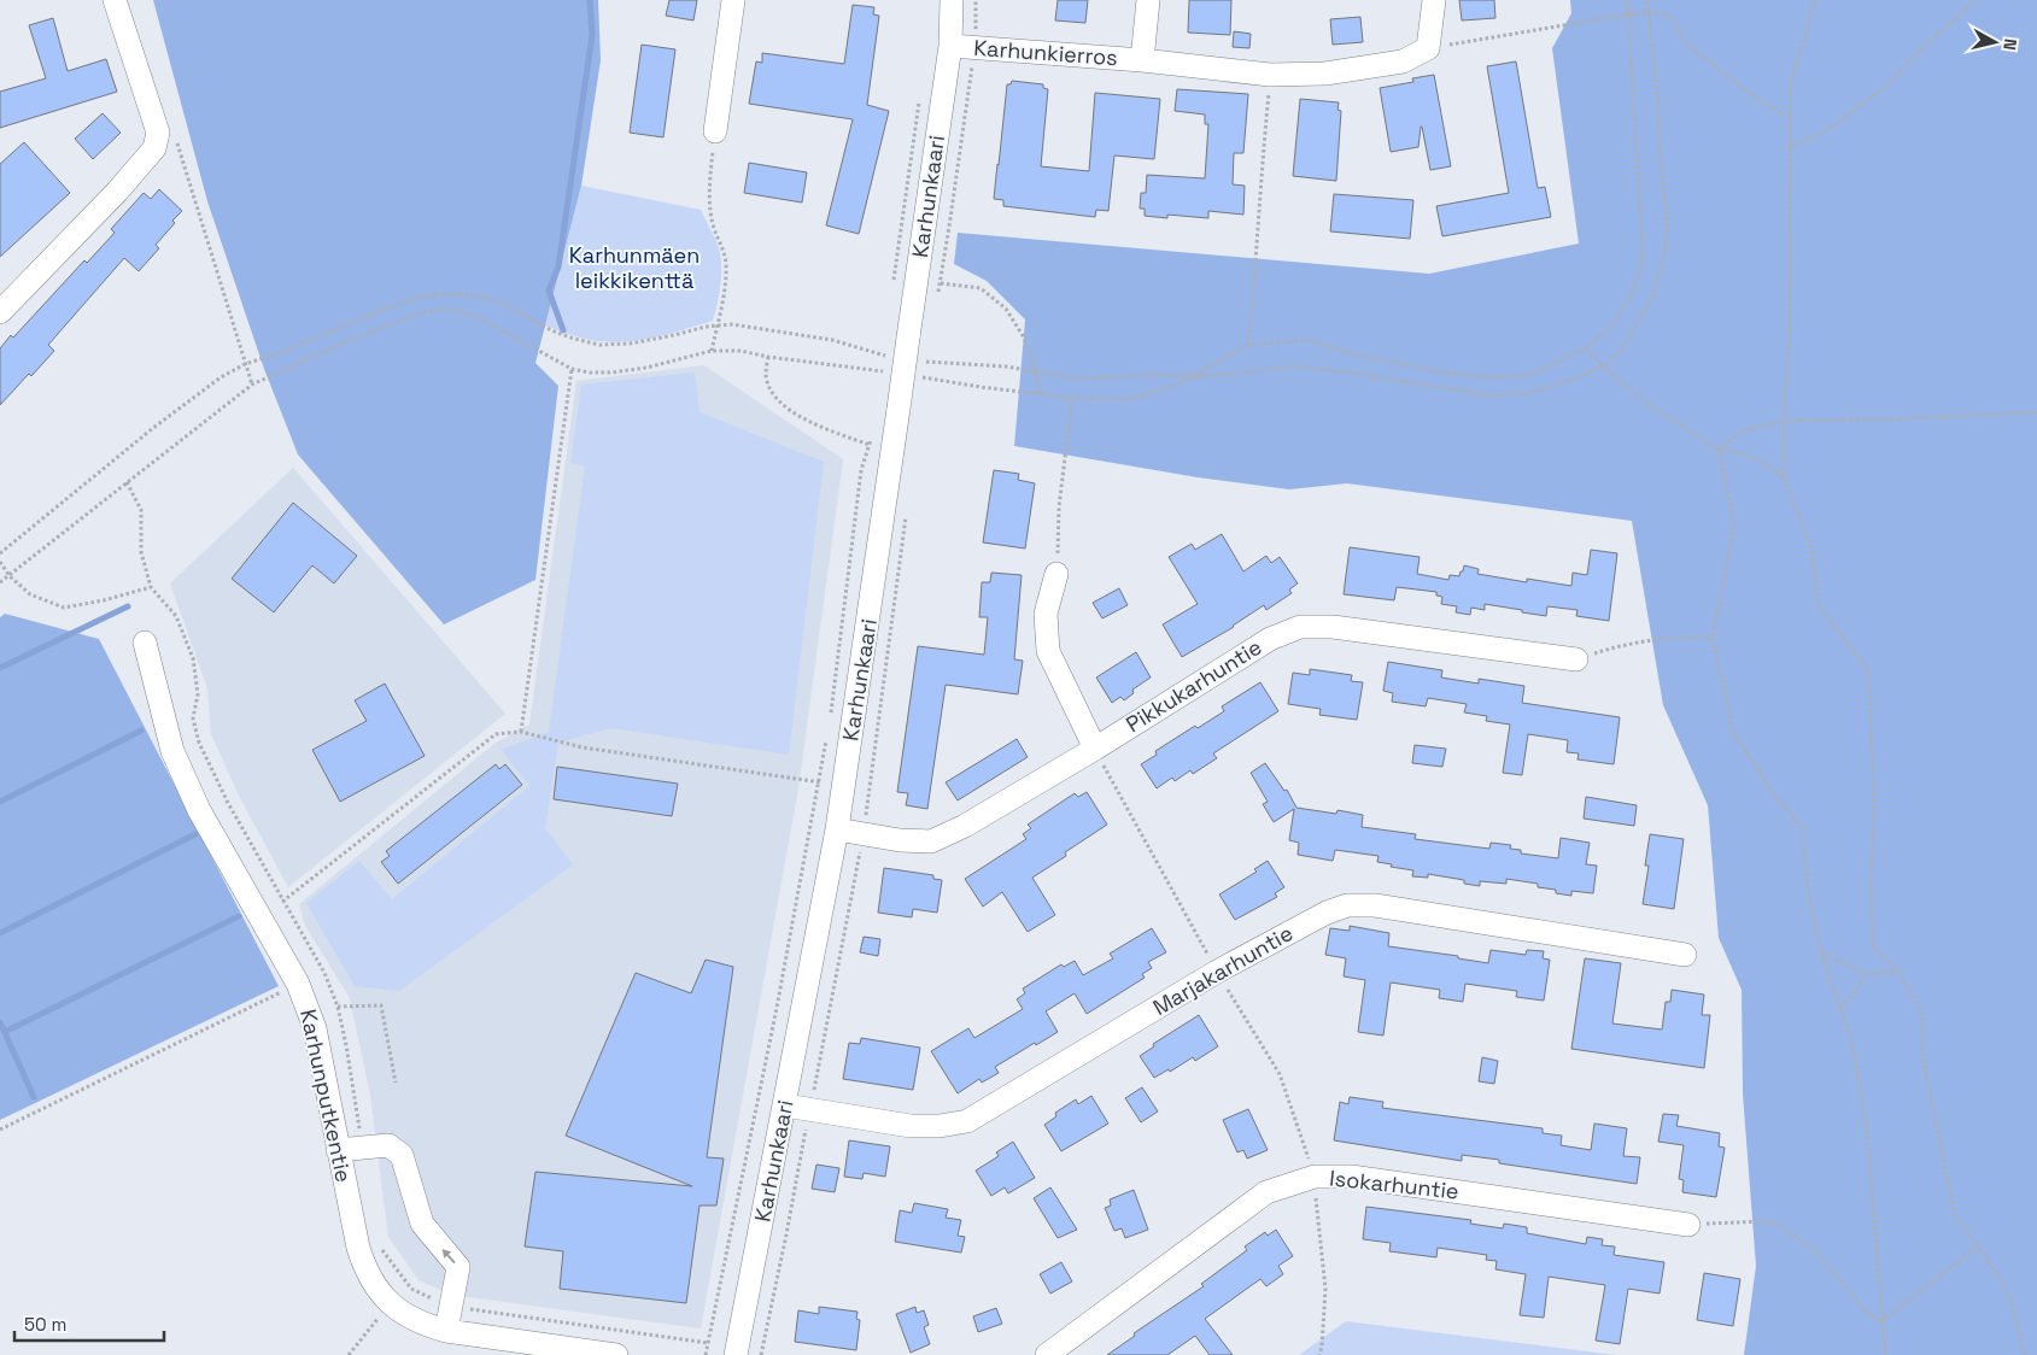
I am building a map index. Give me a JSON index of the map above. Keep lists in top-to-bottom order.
{
  "streets": {
    "street": [
      "Karhunkierros",
      "Karhunkaari",
      "Pikkukarhuntie",
      "Marjakarhuntie",
      "Karhunputkentie",
      "Isokarhuntie"
    ]
  },
  "crossings": [
    ["Karhunkierros", "Karhunkaari"],
    ["Karhunkaari", "Pikkukarhuntie"],
    ["Karhunkaari", "Marjakarhuntie"]
  ],
  "parks": ["Karhunmäen leikkikenttä"],
  "scale_bar": "50 m",
  "north": "right"
}
